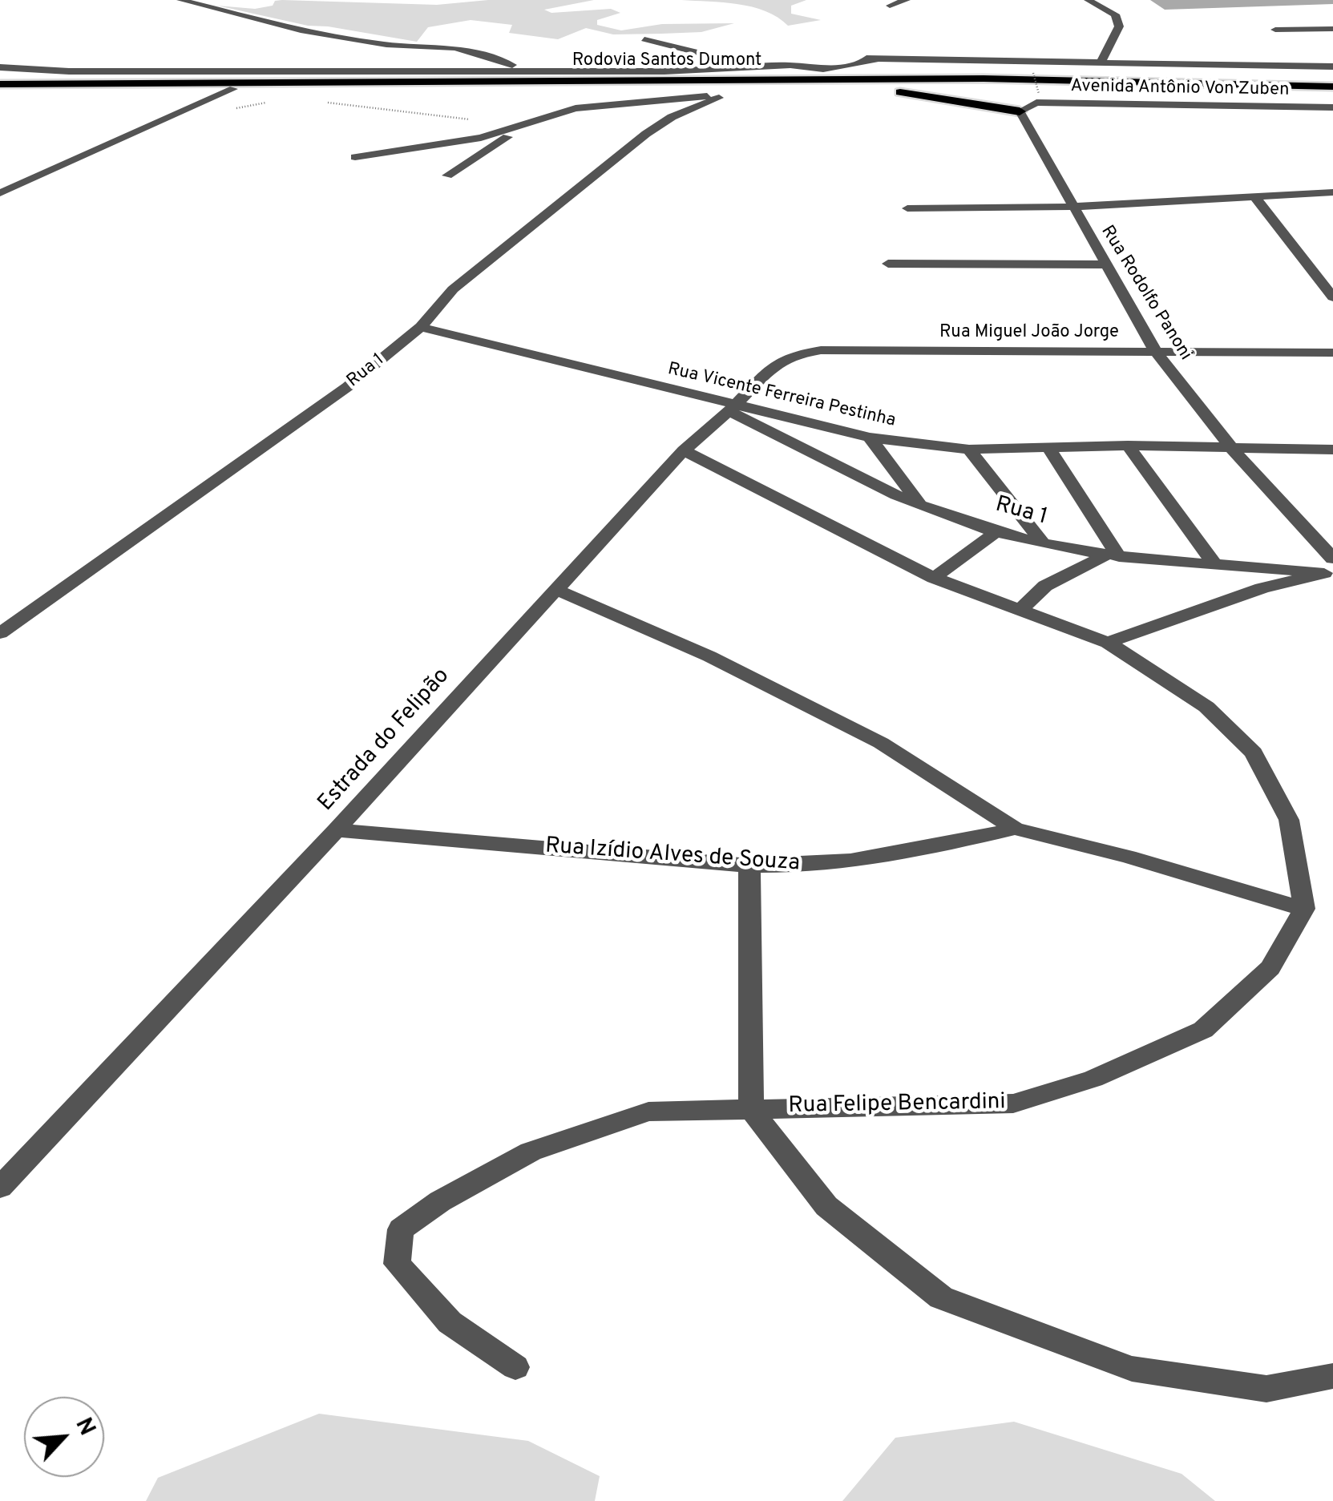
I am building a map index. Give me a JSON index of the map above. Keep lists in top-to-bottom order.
{
  "streets": {
    "highway": ["Rodovia Santos Dumont"],
    "street": [
      "Avenida Antônio Von Zuben",
      "Rua Rodolfo Panoni",
      "Rua Miguel João Jorge",
      "Rua 1",
      "Rua Vicente Ferreira Pestinha",
      "Estrada do Felipão",
      "Rua Izídio Alves de Souza",
      "Rua Felipe Bencardini"
    ]
  },
  "crossings": [
    ["Avenida Antônio Von Zuben", "Rua Rodolfo Panoni"],
    ["Rua Rodolfo Panoni", "Rua Miguel João Jorge"],
    ["Rua Rodolfo Panoni", "Rua 1"],
    ["Rua Rodolfo Panoni", "Rua Vicente Ferreira Pestinha"],
    ["Rua Miguel João Jorge", "Estrada do Felipão"],
    ["Rua 1", "Rua Vicente Ferreira Pestinha"],
    ["Rua 1", "Estrada do Felipão"],
    ["Rua Vicente Ferreira Pestinha", "Estrada do Felipão"],
    ["Estrada do Felipão", "Rua Izídio Alves de Souza"]
  ],
  "north": "top right"
}
